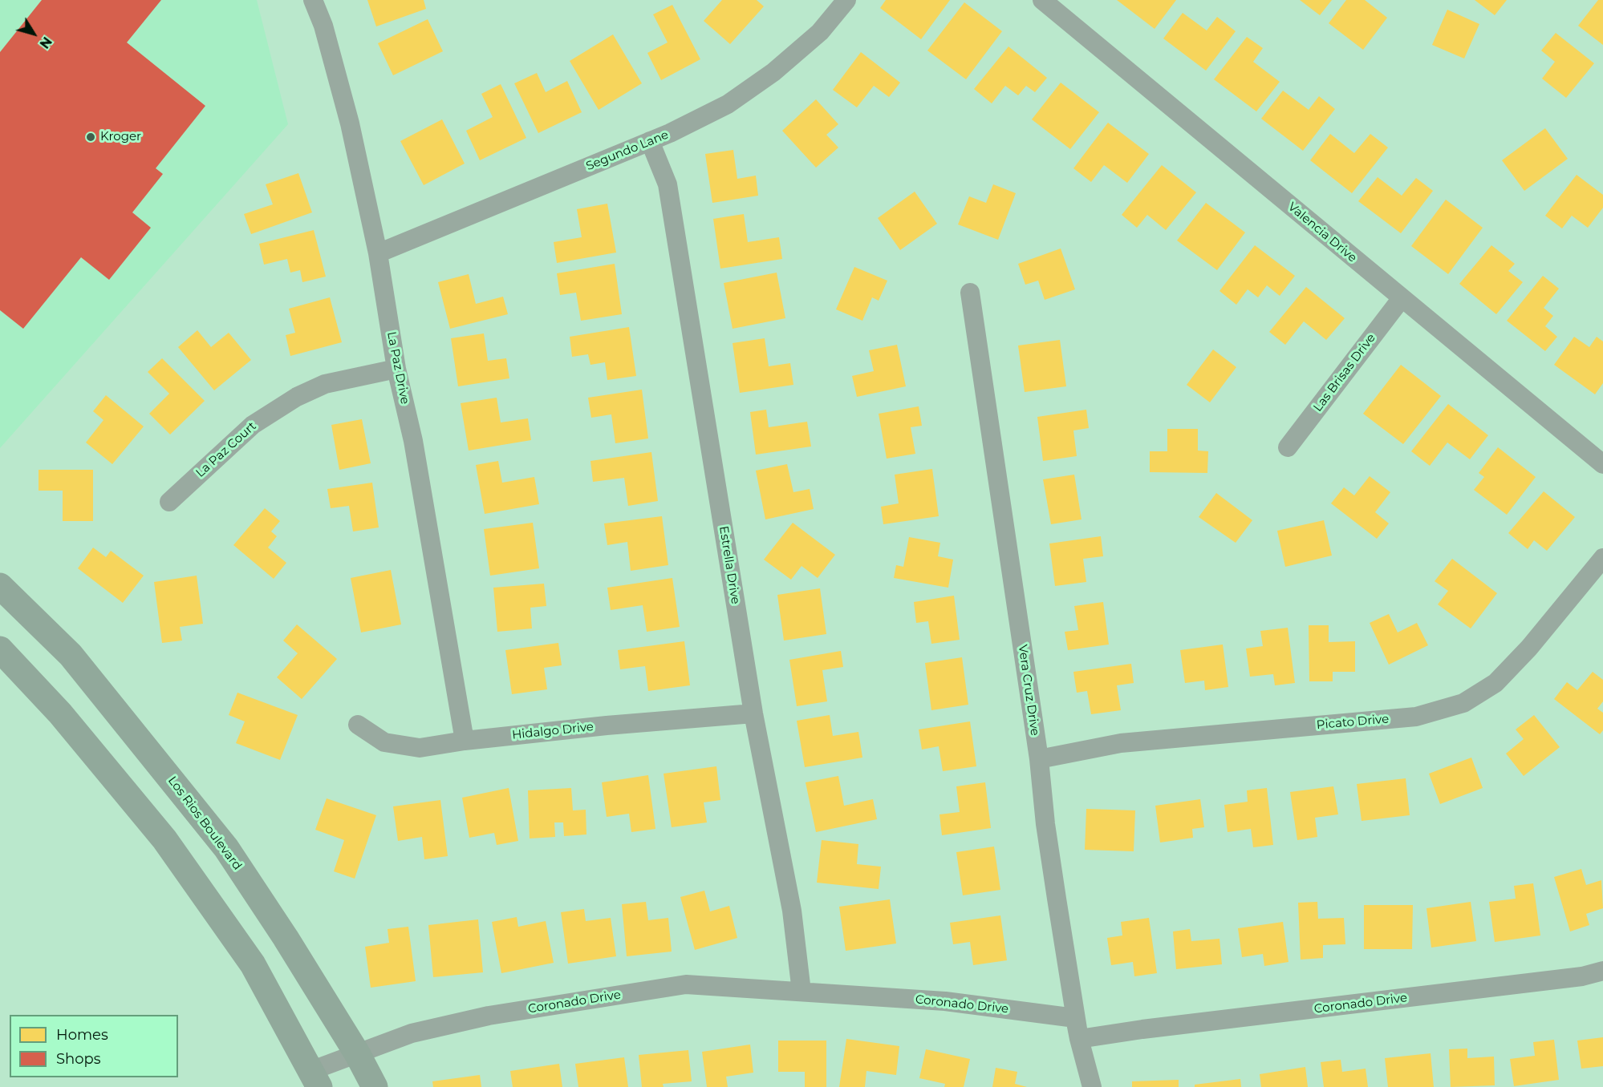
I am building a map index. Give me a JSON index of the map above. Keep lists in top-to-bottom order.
{
  "streets": {
    "main road": ["Los Rios Boulevard"],
    "street": [
      "Segundo Lane",
      "Valencia Drive",
      "La Paz Drive",
      "Las Brisas Drive",
      "La Paz Court",
      "Estrella Drive",
      "Vera Cruz Drive",
      "Picato Drive",
      "Hidalgo Drive",
      "Coronado Drive"
    ]
  },
  "crossings": [
    ["Segundo Lane", "La Paz Drive"],
    ["Segundo Lane", "Estrella Drive"],
    ["Valencia Drive", "Las Brisas Drive"],
    ["La Paz Drive", "La Paz Court"],
    ["La Paz Drive", "Hidalgo Drive"],
    ["Estrella Drive", "Hidalgo Drive"],
    ["Estrella Drive", "Coronado Drive"],
    ["Vera Cruz Drive", "Picato Drive"],
    ["Vera Cruz Drive", "Coronado Drive"],
    ["Los Rios Boulevard", "Coronado Drive"]
  ],
  "places": ["Kroger"],
  "legend": ["Homes", "Shops"],
  "north": "bottom right"
}
